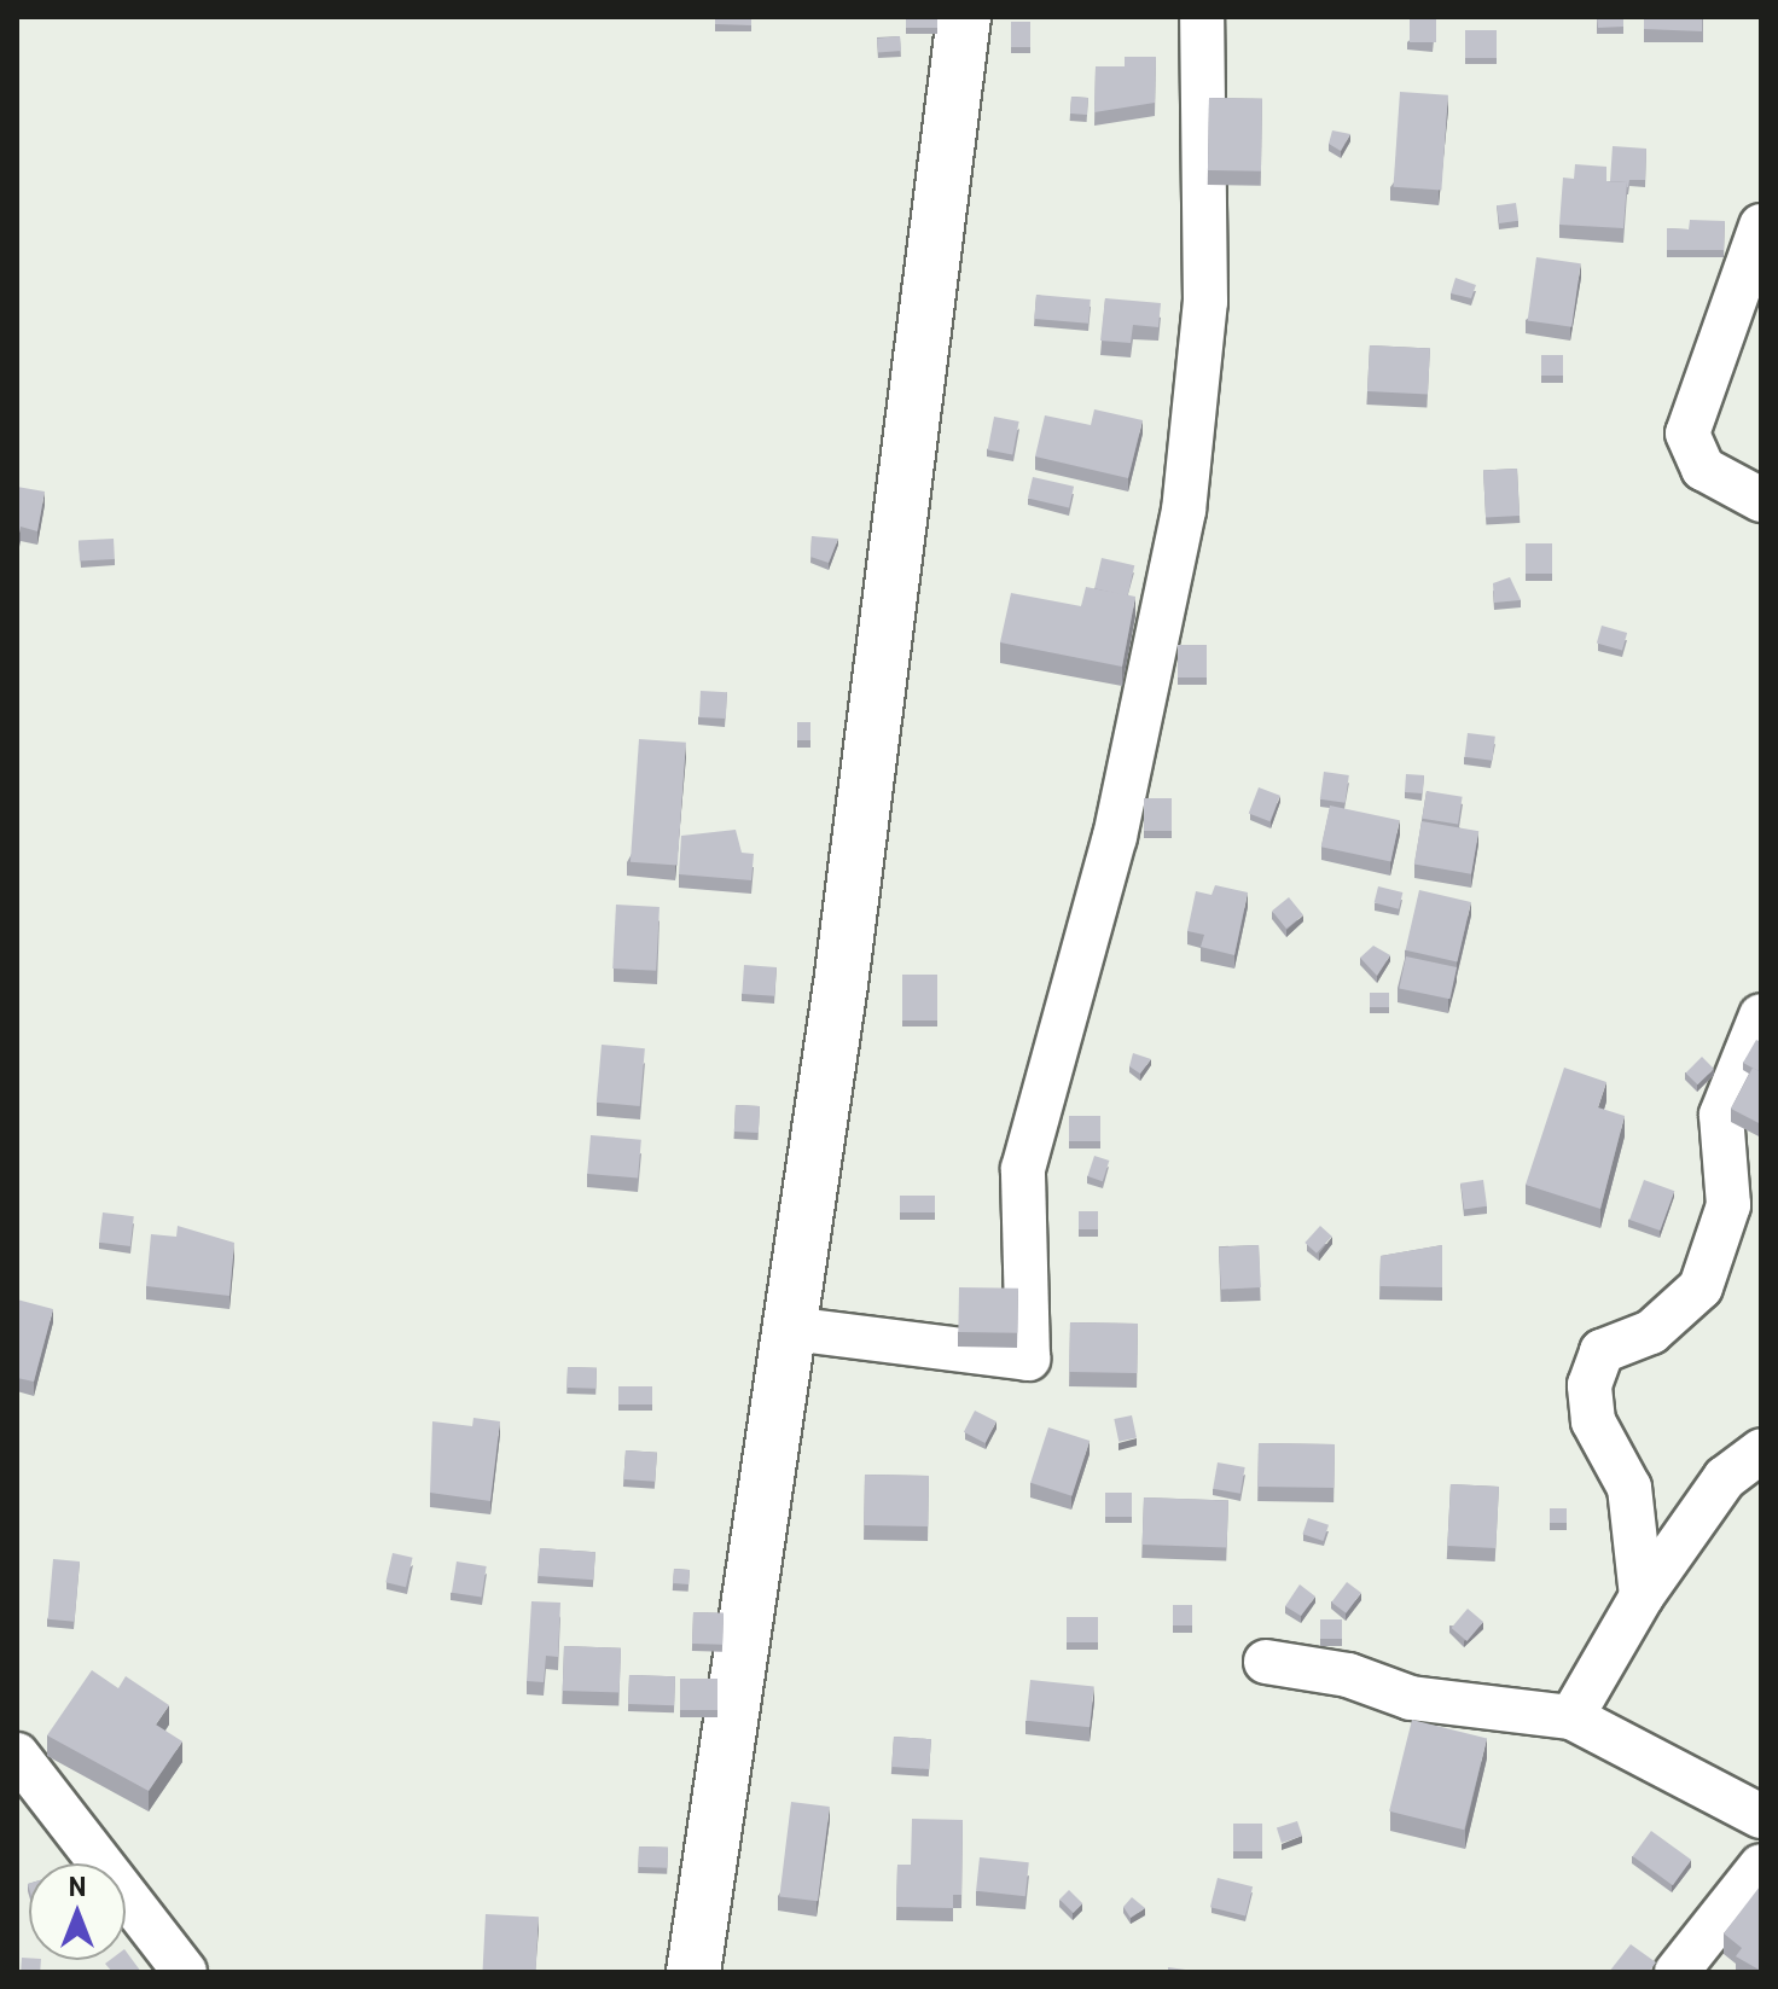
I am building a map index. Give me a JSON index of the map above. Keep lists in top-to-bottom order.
{
  "north": "top"
}
